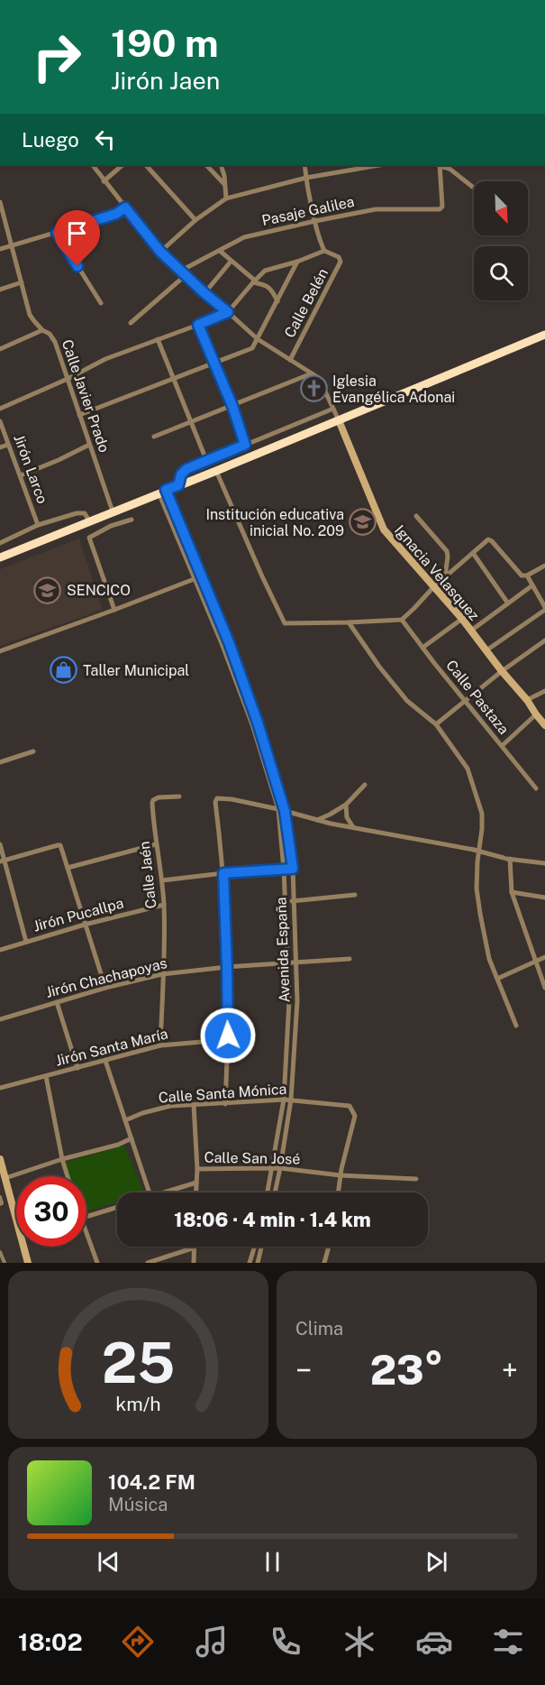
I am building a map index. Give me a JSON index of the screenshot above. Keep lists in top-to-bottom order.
{
  "streets": {
    "main road": ["Ignacia Velasquez"],
    "street": [
      "Pasaje Galilea",
      "Calle Belén",
      "Calle Javier Prado",
      "Jirón Larco",
      "Calle Pastaza",
      "Calle Jaén",
      "Jirón Pucallpa",
      "Avenida España",
      "Jirón Chachapoyas",
      "Jirón Santa María",
      "Calle Santa Mónica",
      "Calle San José"
    ]
  },
  "crossings": [
    ["Calle Jaén", "Jirón Pucallpa"],
    ["Calle Jaén", "Jirón Chachapoyas"],
    ["Calle Jaén", "Jirón Santa María"],
    ["Avenida España", "Jirón Chachapoyas"],
    ["Avenida España", "Calle Santa Mónica"],
    ["Avenida España", "Calle San José"],
    ["Calle Santa Mónica", "Calle San José"]
  ],
  "places": {
    "church": ["Iglesia Evangélica Adonai"],
    "school or university": ["Institución educativa inicial No. 209", "SENCICO"],
    "shop": ["Taller Municipal"]
  },
  "north": "bottom right",
  "page": {
    "turn": ["190 m", "Jirón Jaen"],
    "then": "Luego",
    "limit": "30",
    "trip": "18:06 · 4 min · 1.4 km",
    "tile": "Clima",
    "heat": ["−", "23°", "+"],
    "song": ["104.2 FM", "Música"],
    "tabs": "18:02",
    "gauge": ["25", "km/h"]
  }
}
